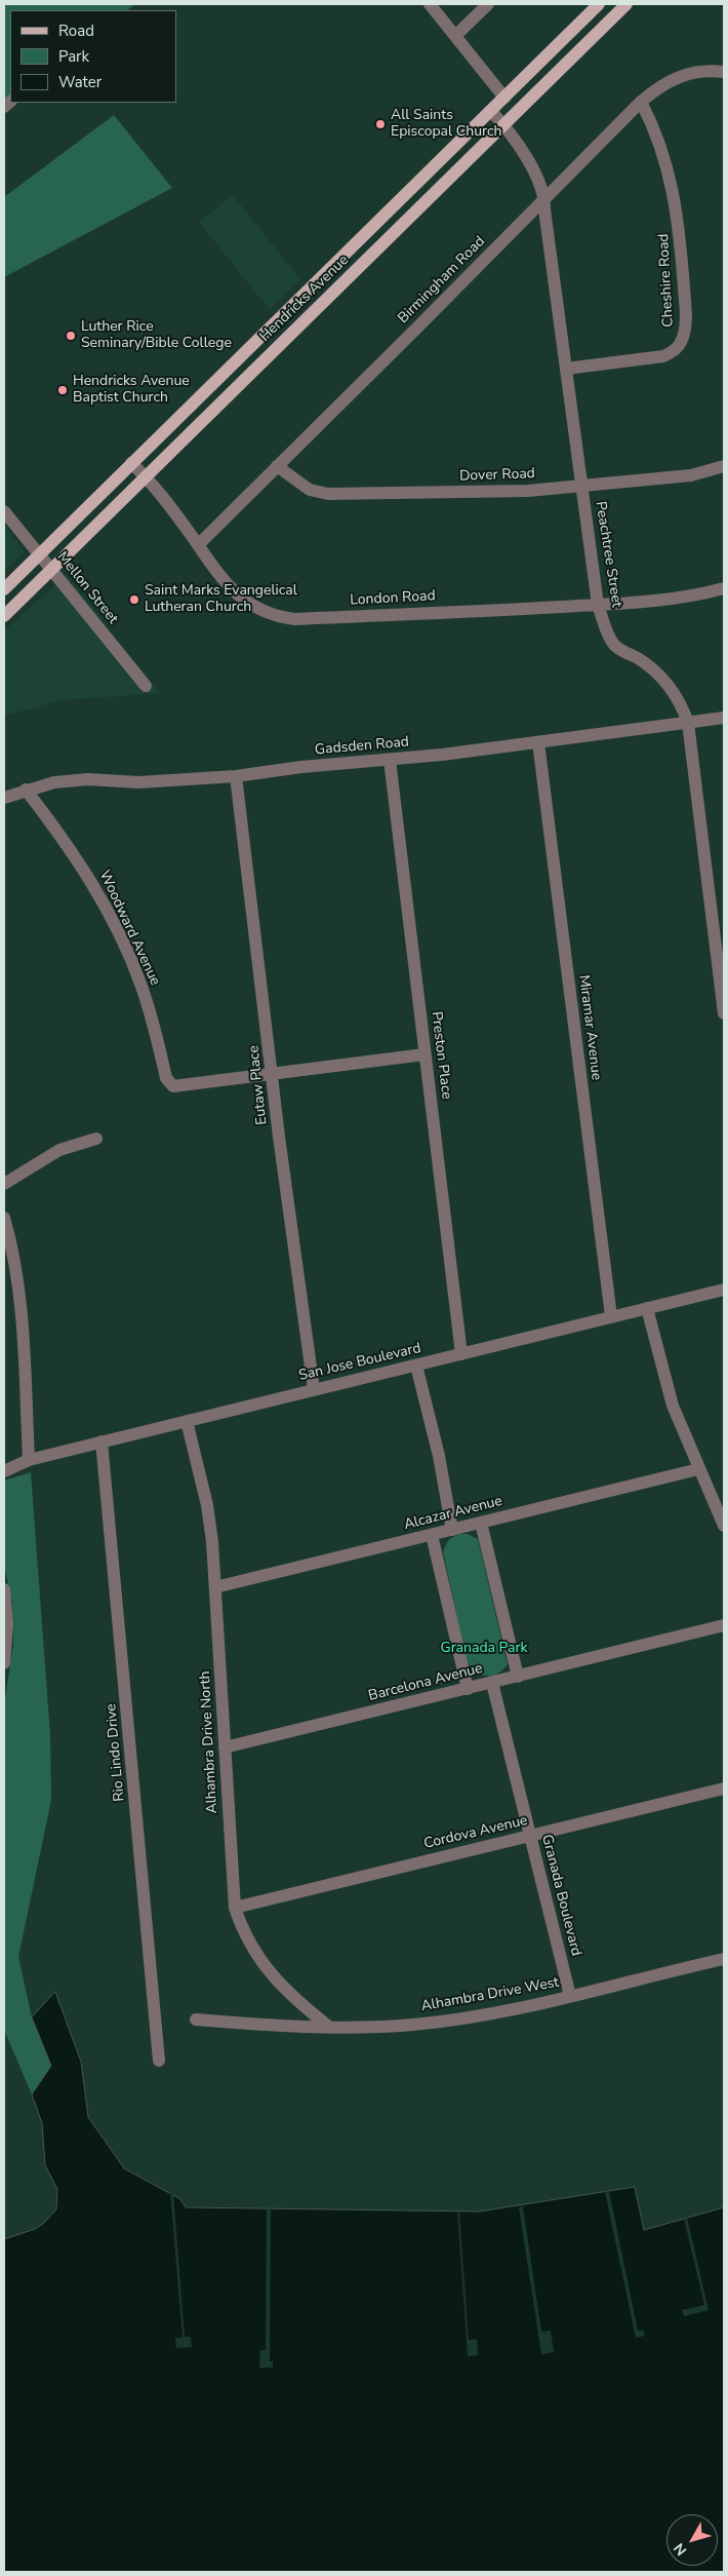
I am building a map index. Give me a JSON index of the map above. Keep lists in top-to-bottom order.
{
  "streets": {
    "main road": ["Hendricks Avenue"],
    "street": [
      "Birmingham Road",
      "Cheshire Road",
      "Dover Road",
      "Peachtree Street",
      "Mellon Street",
      "London Road",
      "Gadsden Road",
      "Woodward Avenue",
      "Miramar Avenue",
      "Preston Place",
      "Eutaw Place",
      "San Jose Boulevard",
      "Alcazar Avenue",
      "Barcelona Avenue",
      "Alhambra Drive North",
      "Rio Lindo Drive",
      "Cordova Avenue",
      "Granada Boulevard",
      "Alhambra Drive West"
    ]
  },
  "crossings": [
    ["Birmingham Road", "Cheshire Road"],
    ["Birmingham Road", "Dover Road"],
    ["Birmingham Road", "Peachtree Street"],
    ["Birmingham Road", "London Road"],
    ["Cheshire Road", "Peachtree Street"],
    ["Hendricks Avenue", "Peachtree Street"],
    ["Hendricks Avenue", "Mellon Street"],
    ["Hendricks Avenue", "London Road"],
    ["Dover Road", "Peachtree Street"],
    ["Peachtree Street", "London Road"],
    ["Peachtree Street", "Gadsden Road"],
    ["Gadsden Road", "Woodward Avenue"],
    ["Gadsden Road", "Miramar Avenue"],
    ["Gadsden Road", "Preston Place"],
    ["Gadsden Road", "Eutaw Place"],
    ["Woodward Avenue", "Preston Place"],
    ["Woodward Avenue", "Eutaw Place"],
    ["Miramar Avenue", "San Jose Boulevard"],
    ["Preston Place", "San Jose Boulevard"],
    ["Eutaw Place", "San Jose Boulevard"],
    ["San Jose Boulevard", "Alhambra Drive North"],
    ["San Jose Boulevard", "Rio Lindo Drive"],
    ["Alcazar Avenue", "Alhambra Drive North"],
    ["Barcelona Avenue", "Alhambra Drive North"],
    ["Barcelona Avenue", "Granada Boulevard"],
    ["Alhambra Drive North", "Cordova Avenue"],
    ["Alhambra Drive North", "Alhambra Drive West"],
    ["Cordova Avenue", "Granada Boulevard"],
    ["Granada Boulevard", "Alhambra Drive West"]
  ],
  "parks": ["Granada Park"],
  "places": [
    "All Saints Episcopal Church",
    "Luther Rice Seminary/Bible College",
    "Hendricks Avenue Baptist Church",
    "Saint Marks Evangelical Lutheran Church"
  ],
  "legend": ["Road", "Park", "Water"],
  "north": "bottom left"
}
